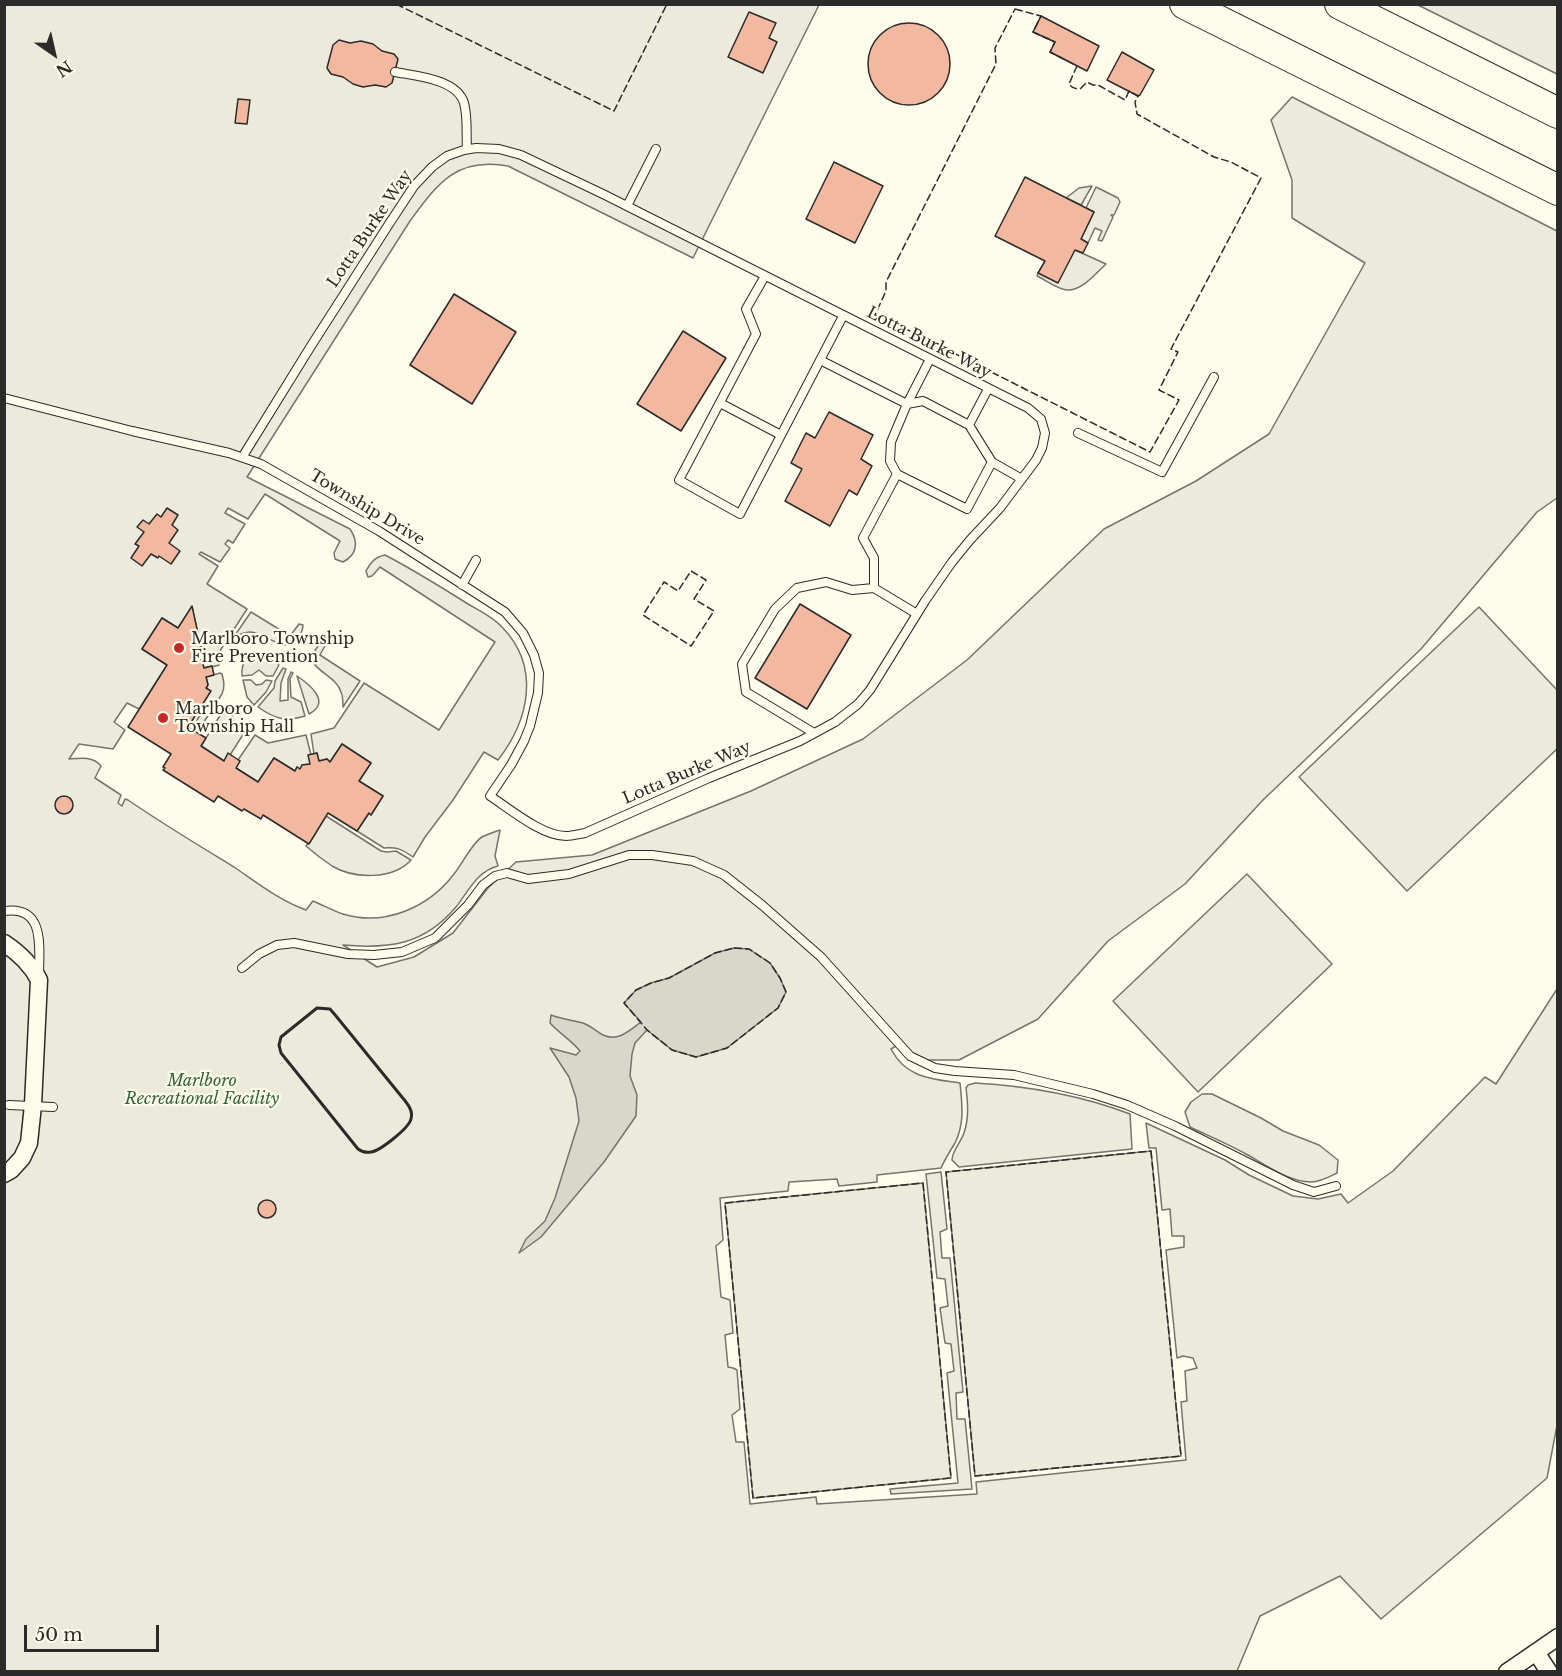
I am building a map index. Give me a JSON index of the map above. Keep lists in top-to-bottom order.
{
  "streets": {
    "lane": ["Lotta Burke Way", "Township Drive"]
  },
  "crossings": [
    ["Lotta Burke Way", "Township Drive"]
  ],
  "parks": ["Marlboro Recreational Facility"],
  "places": ["Marlboro Township Fire Prevention", "Marlboro Township Hall"],
  "scale_bar": "50 m",
  "north": "bottom right"
}
